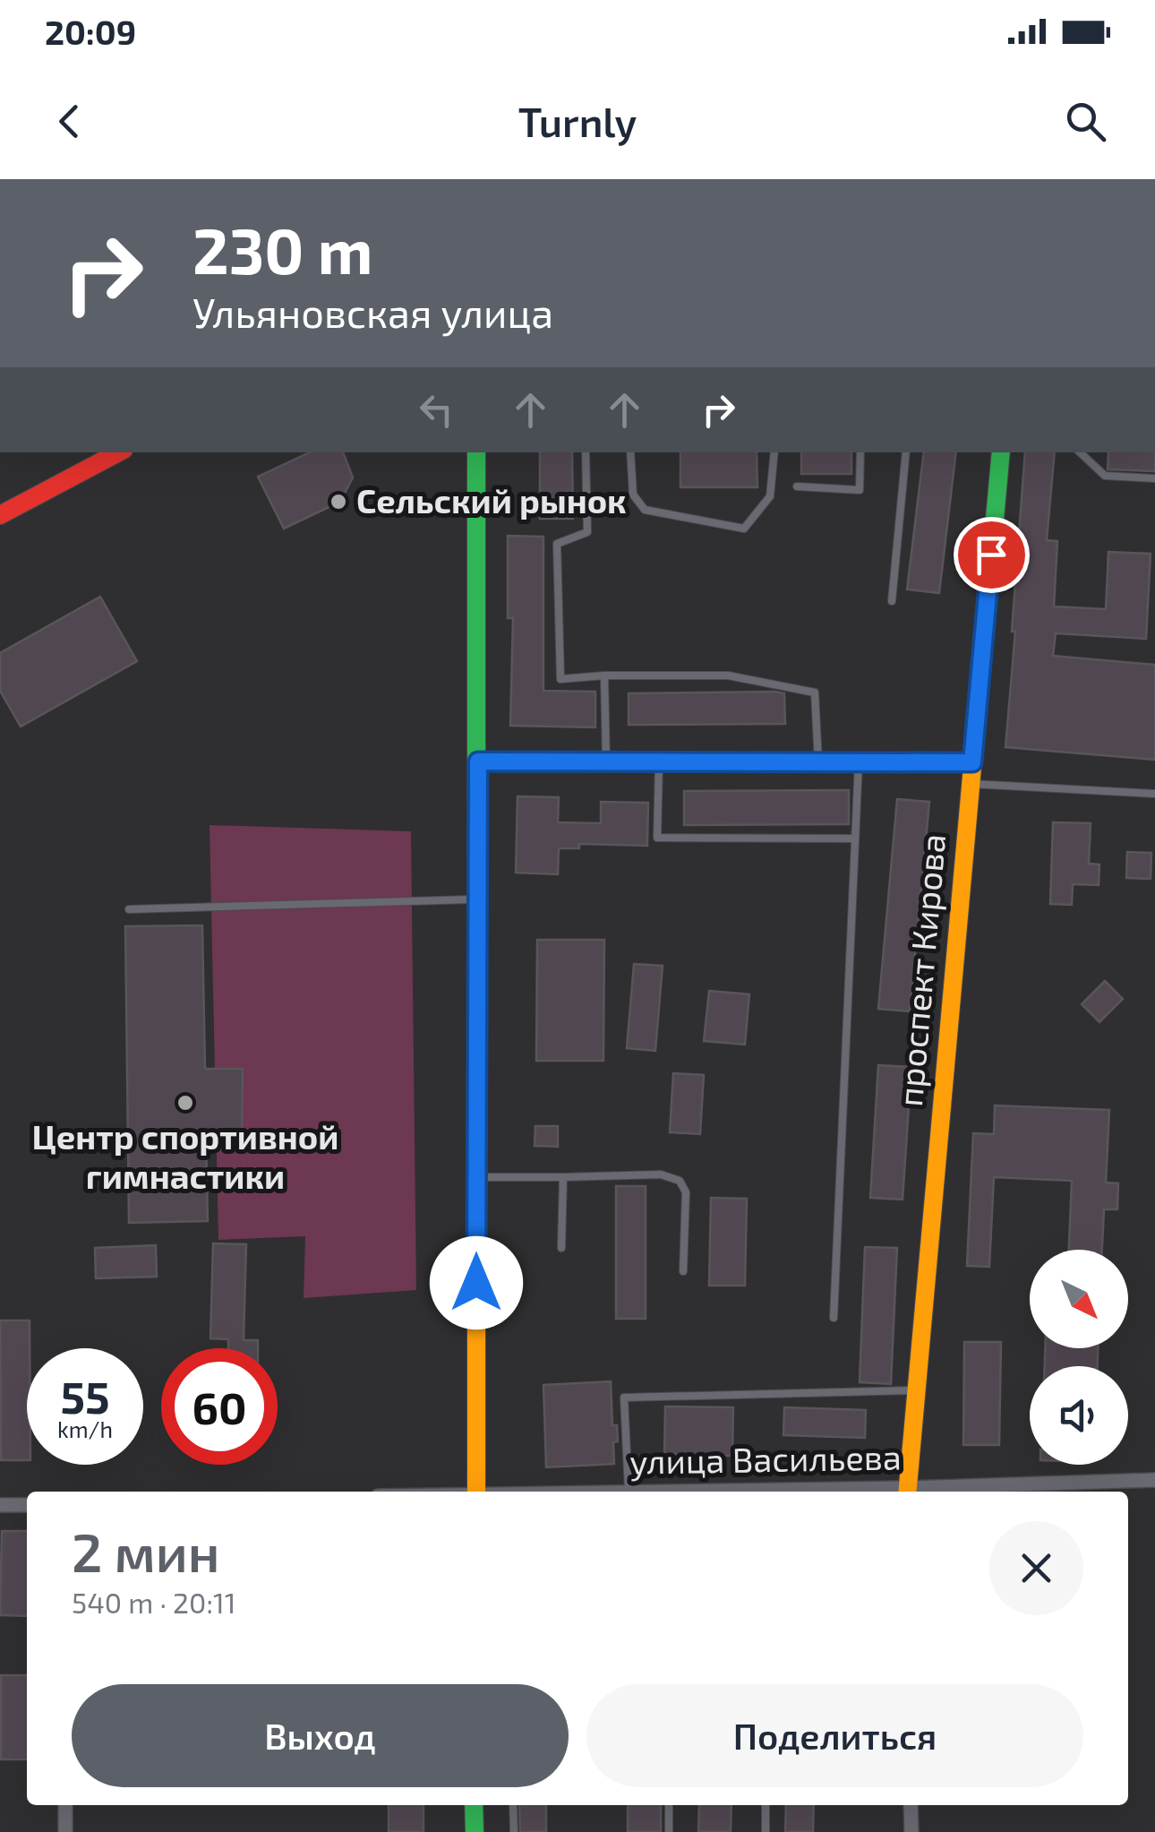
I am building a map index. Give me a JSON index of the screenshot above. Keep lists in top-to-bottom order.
{
  "streets": {
    "main road": ["проспект Кирова"],
    "street": ["улица Васильева"]
  },
  "places": ["Сельский рынок", "Центр спортивной гимнастики"],
  "north": "bottom right",
  "page": {
    "status": "20:09",
    "header": "Turnly",
    "turn": ["230 m", "Ульяновская улица"],
    "speed": "55 km/h",
    "limit": "60",
    "heading": ["2 мин", "540 m · 20:11"],
    "buttons": ["Выход", "Поделиться"]
  }
}
